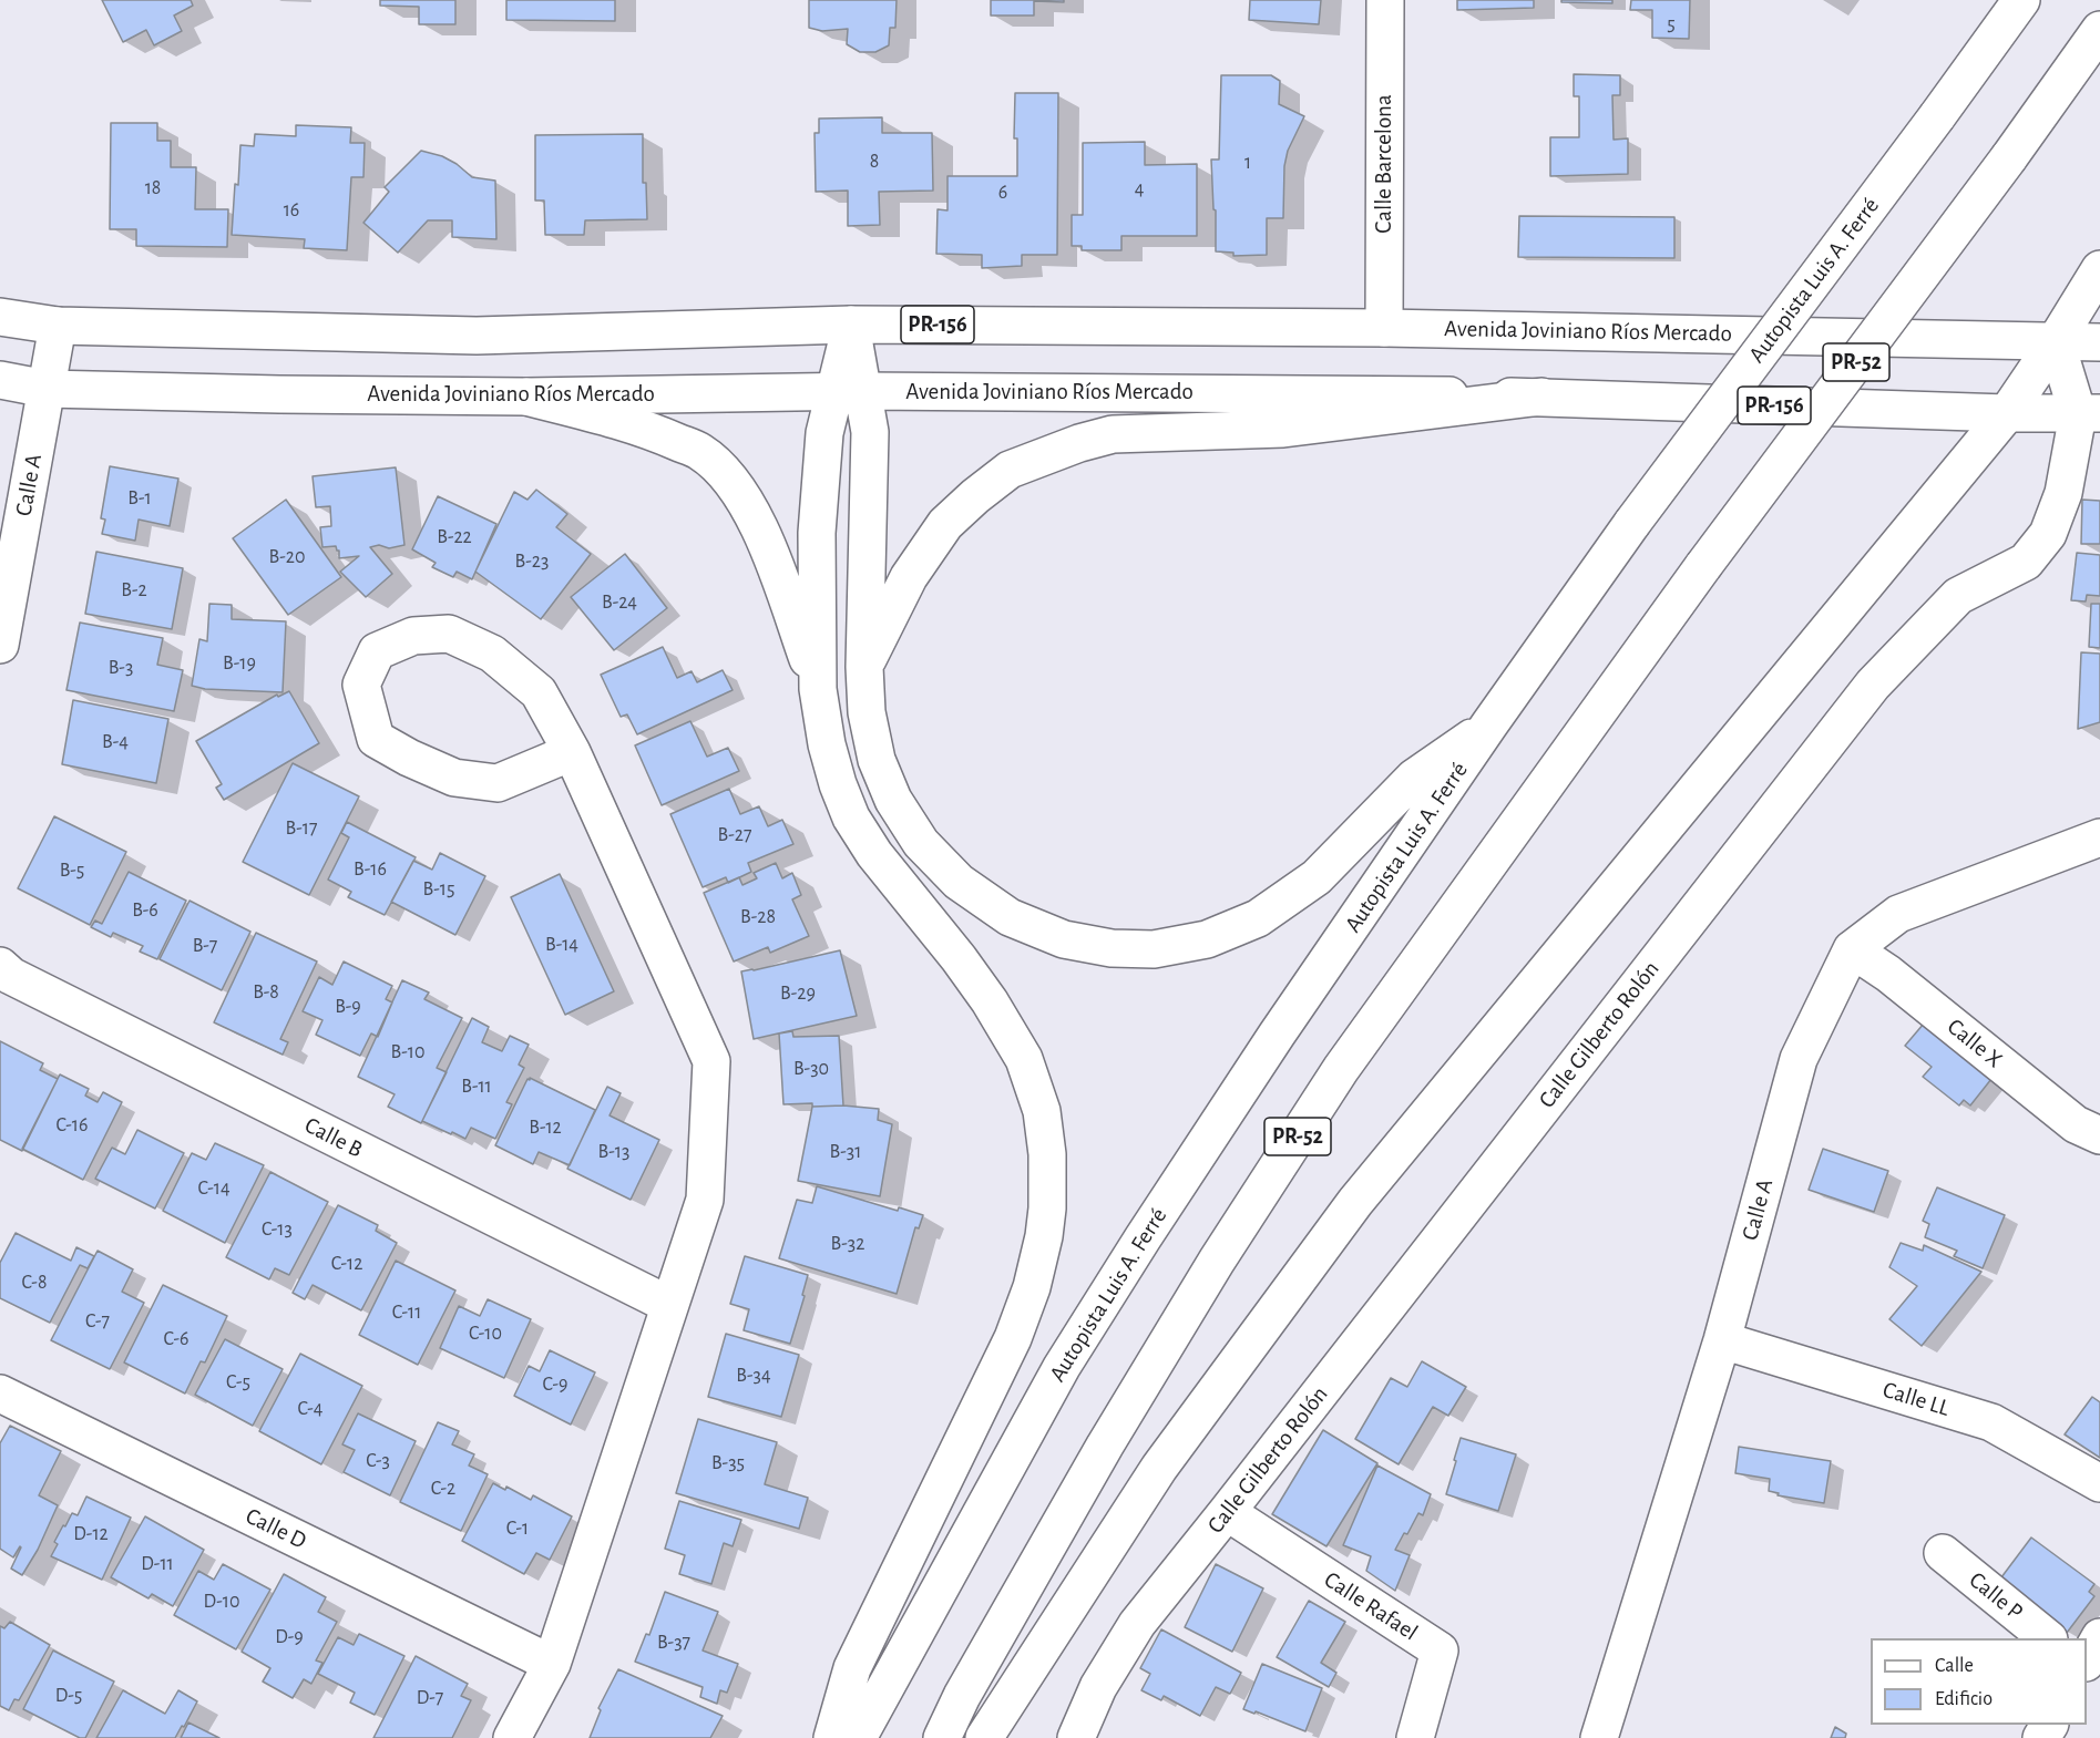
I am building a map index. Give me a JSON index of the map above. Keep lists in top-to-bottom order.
{
  "streets": {
    "main road": [
      "Calle Barcelona",
      "Autopista Luis A. Ferré",
      "PR-156",
      "Avenida Joviniano Ríos Mercado",
      "PR-52",
      "Calle A",
      "Calle Gilberto Rolón",
      "Calle X",
      "Calle B",
      "Calle LL",
      "Calle D",
      "Calle P",
      "Calle Rafael"
    ]
  },
  "crossings": [
    ["Calle Barcelona", "Avenida Joviniano Ríos Mercado"],
    ["Avenida Joviniano Ríos Mercado", "Calle A"],
    ["Avenida Joviniano Ríos Mercado", "Calle Gilberto Rolón"],
    ["Calle A", "Calle X"],
    ["Calle A", "Calle LL"],
    ["Calle Gilberto Rolón", "Calle Rafael"]
  ],
  "house_numbers": [
    "5",
    "8",
    "1",
    "18",
    "4",
    "6",
    "16",
    "B-1",
    "B-22",
    "B-20",
    "B-23",
    "B-2",
    "B-24",
    "B-19",
    "B-3",
    "B-4",
    "B-17",
    "B-27",
    "B-16",
    "B-5",
    "B-15",
    "B-6",
    "B-28",
    "B-14",
    "B-7",
    "B-8",
    "B-29",
    "B-9",
    "B-10",
    "B-30",
    "B-11",
    "C-16",
    "B-12",
    "B-13",
    "B-31",
    "C-14",
    "C-13",
    "B-32",
    "C-12",
    "C-8",
    "C-11",
    "C-7",
    "C-10",
    "C-6",
    "B-34",
    "C-5",
    "C-9",
    "C-4",
    "C-3",
    "B-35",
    "C-2",
    "C-1",
    "D-12",
    "D-11",
    "D-10",
    "D-9",
    "B-37",
    "D-5",
    "D-7"
  ],
  "legend": ["Calle", "Edificio"]
}
